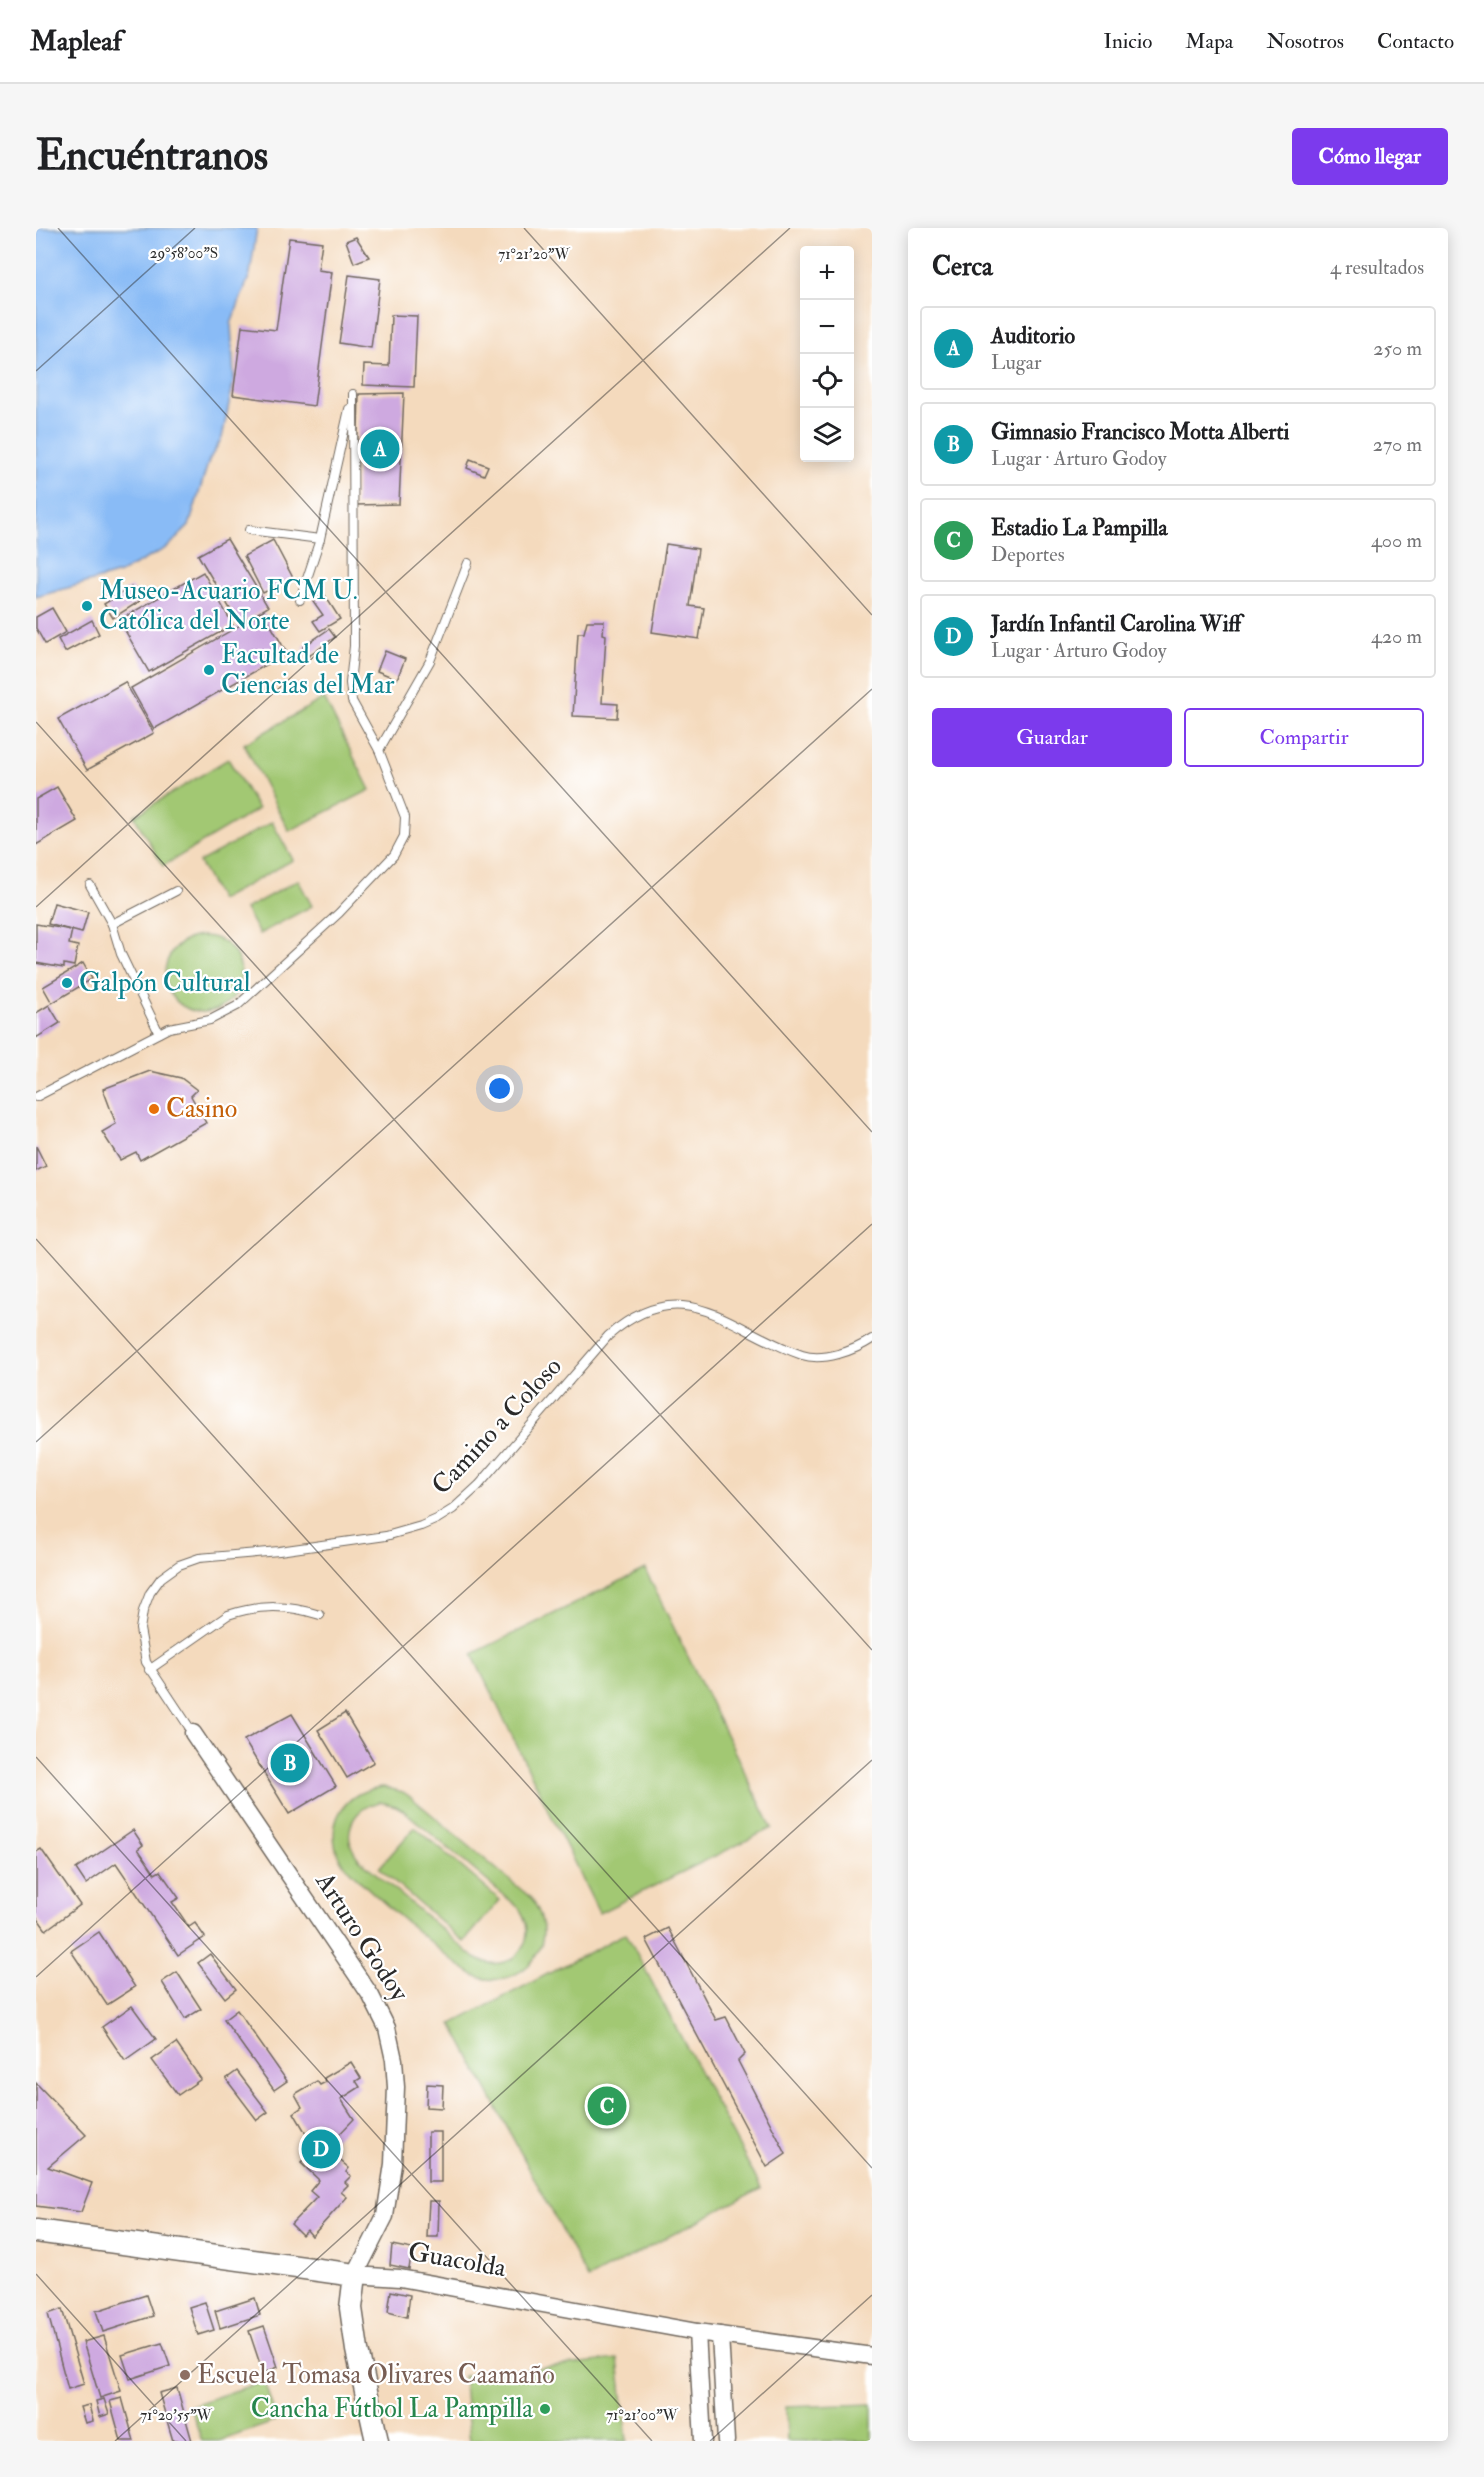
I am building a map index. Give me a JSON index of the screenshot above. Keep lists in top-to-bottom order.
{
  "streets": {
    "street": ["Arturo Godoy", "Guacolda"],
    "lane": ["Camino a Coloso"]
  },
  "crossings": [
    ["Camino a Coloso", "Arturo Godoy"],
    ["Arturo Godoy", "Guacolda"]
  ],
  "places": [
    "Museo-Acuario FCM U. Católica del Norte",
    "Facultad de Ciencias del Mar",
    "Galpón Cultural",
    "Casino",
    "Escuela Tomasa Olivares Caamaño",
    "Cancha Fútbol La Pampilla"
  ],
  "page": {
    "header": "Mapleaf",
    "nav": [
      "Inicio",
      "Mapa",
      "Nosotros",
      "Contacto"
    ],
    "buttons": [
      "Cómo llegar",
      ["Guardar", "Compartir"]
    ],
    "title": "Encuéntranos",
    "heading": ["Cerca", "4 resultados"],
    "map_buttons": ["+", "−"],
    "list": [
      {
        "mark": "A",
        "name": "Auditorio",
        "note": "Lugar",
        "value": "250 m"
      },
      {
        "mark": "B",
        "name": "Gimnasio Francisco Motta Alberti",
        "note": "Lugar · Arturo Godoy",
        "value": "270 m"
      },
      {
        "mark": "C",
        "name": "Estadio La Pampilla",
        "note": "Deportes",
        "value": "400 m"
      },
      {
        "mark": "D",
        "name": "Jardín Infantil Carolina Wiff",
        "note": "Lugar · Arturo Godoy",
        "value": "420 m"
      }
    ],
    "pins": [
      "A",
      "B",
      "C",
      "D"
    ]
  },
  "coordinates": [
    "29°58'00\"S",
    "71°21'20\"W",
    "71°20'55\"W",
    "71°21'00\"W"
  ]
}
